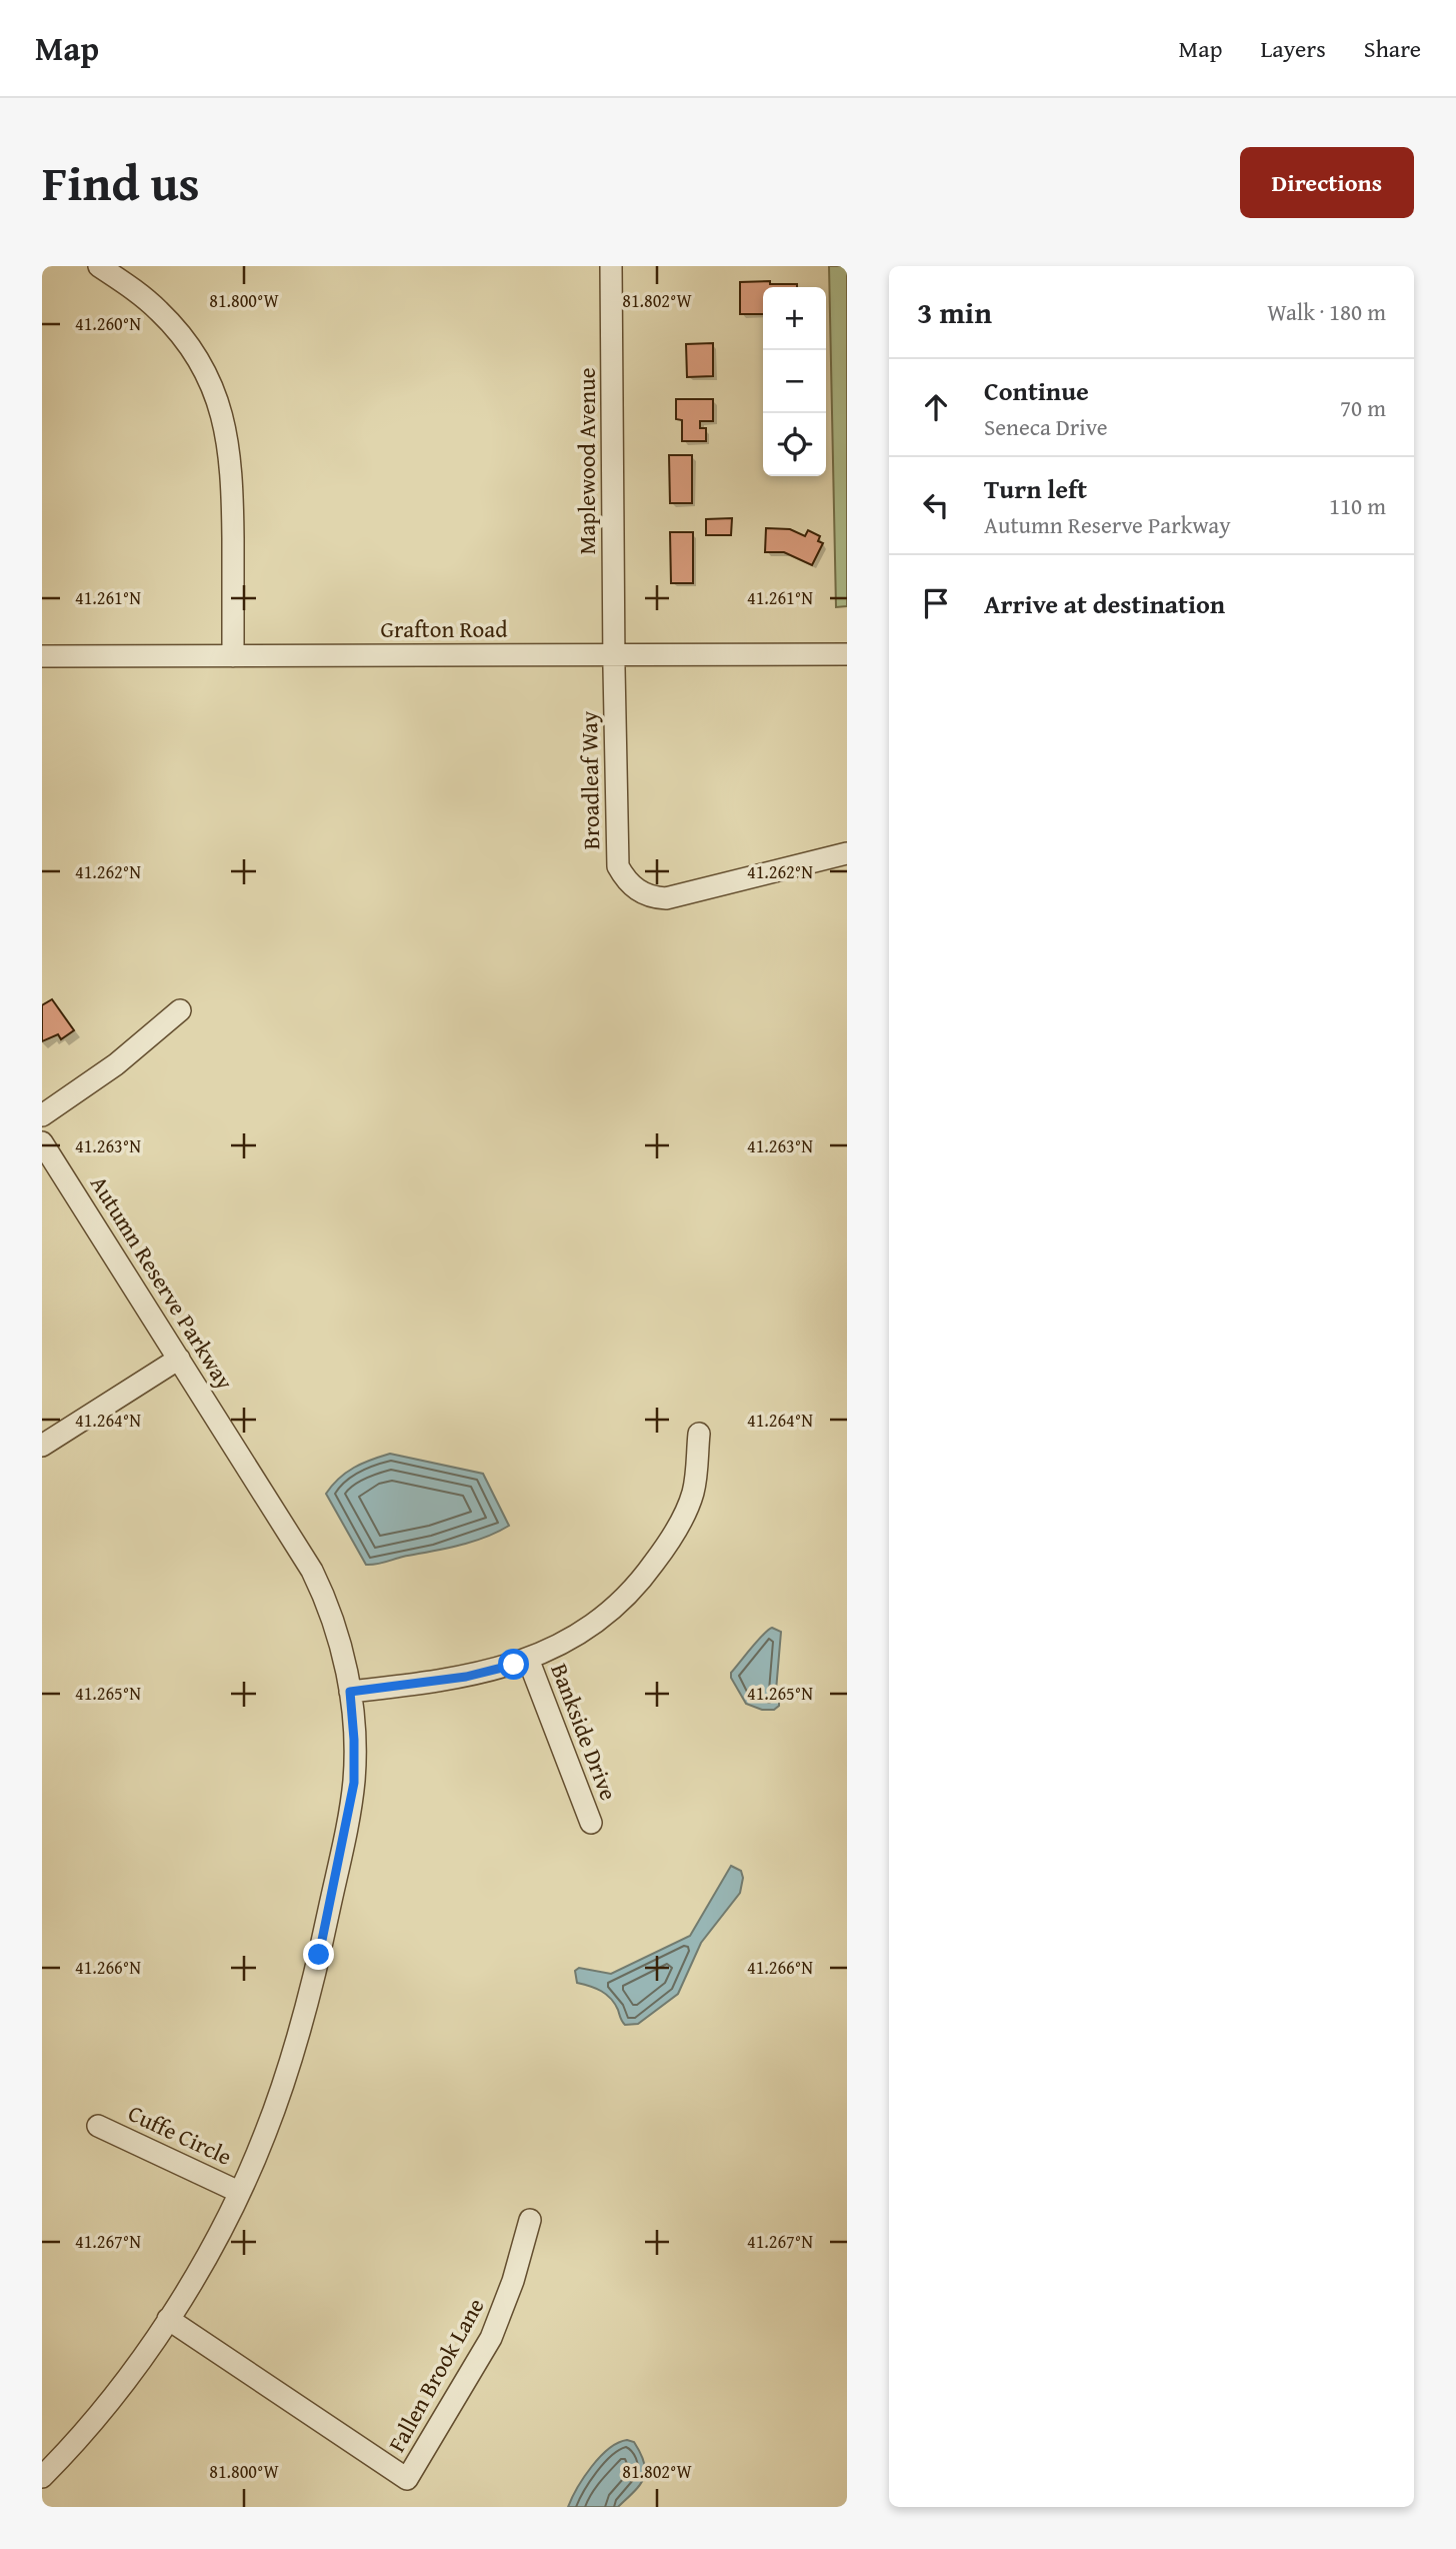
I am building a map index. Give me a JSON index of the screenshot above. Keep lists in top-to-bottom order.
{
  "streets": {
    "street": [
      "Maplewood Avenue",
      "Grafton Road",
      "Broadleaf Way",
      "Autumn Reserve Parkway",
      "Bankside Drive",
      "Cuffe Circle",
      "Fallen Brook Lane"
    ]
  },
  "crossings": [
    ["Maplewood Avenue", "Grafton Road"],
    ["Maplewood Avenue", "Broadleaf Way"],
    ["Grafton Road", "Broadleaf Way"],
    ["Autumn Reserve Parkway", "Cuffe Circle"],
    ["Autumn Reserve Parkway", "Fallen Brook Lane"]
  ],
  "page": {
    "header": "Map",
    "nav": ["Map", "Layers", "Share"],
    "title": "Find us",
    "buttons": "Directions",
    "heading": ["3 min", "Walk · 180 m"],
    "map_buttons": ["+", "−"],
    "list": [
      ["Continue", "Seneca Drive", "70 m"],
      ["Turn left", "Autumn Reserve Parkway", "110 m"],
      "Arrive at destination"
    ]
  },
  "coordinates": [
    "81.800°W",
    "81.802°W",
    "41.260°N",
    "41.261°N",
    "41.262°N",
    "41.263°N",
    "41.264°N",
    "41.265°N",
    "41.266°N",
    "41.267°N"
  ]
}
